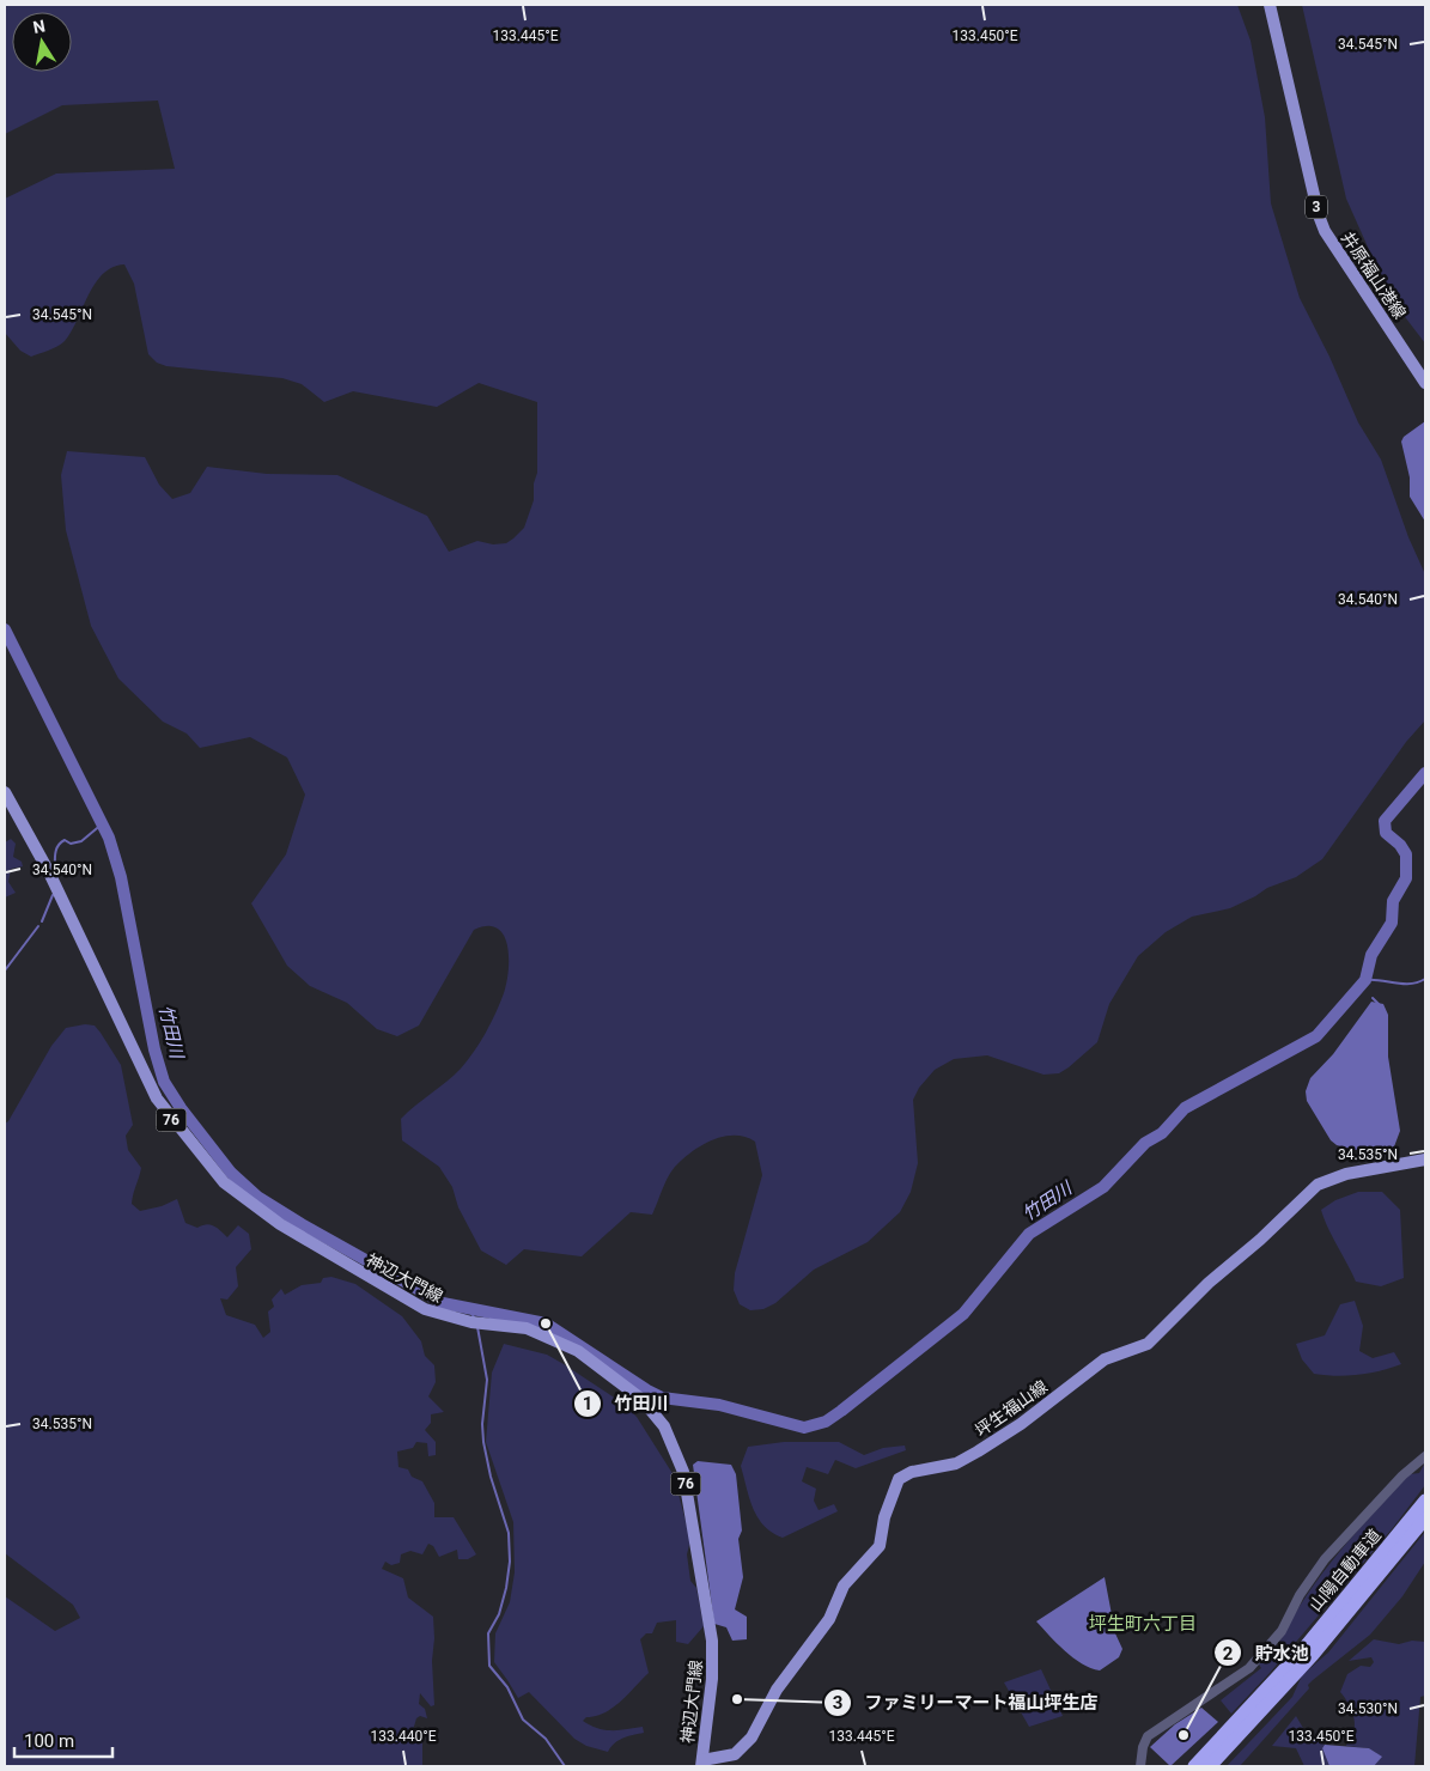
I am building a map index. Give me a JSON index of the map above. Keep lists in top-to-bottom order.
{
  "streets": {
    "highway": ["山陽自動車道"],
    "main road": [
      "3",
      "井原福山港線",
      "76",
      "神辺大門線",
      "坪生福山線"
    ]
  },
  "crossings": [
    ["神辺大門線", "坪生福山線"]
  ],
  "districts": ["坪生町六丁目"],
  "water": ["竹田川"],
  "places": ["竹田川", "ファミリーマート福山坪生店", "貯水池"],
  "scale_bar": "100 m",
  "north": "top",
  "coordinates": [
    "133.445°E",
    "133.450°E",
    "34.545°N",
    "34.540°N",
    "34.535°N",
    "34.530°N",
    "133.440°E"
  ]
}
